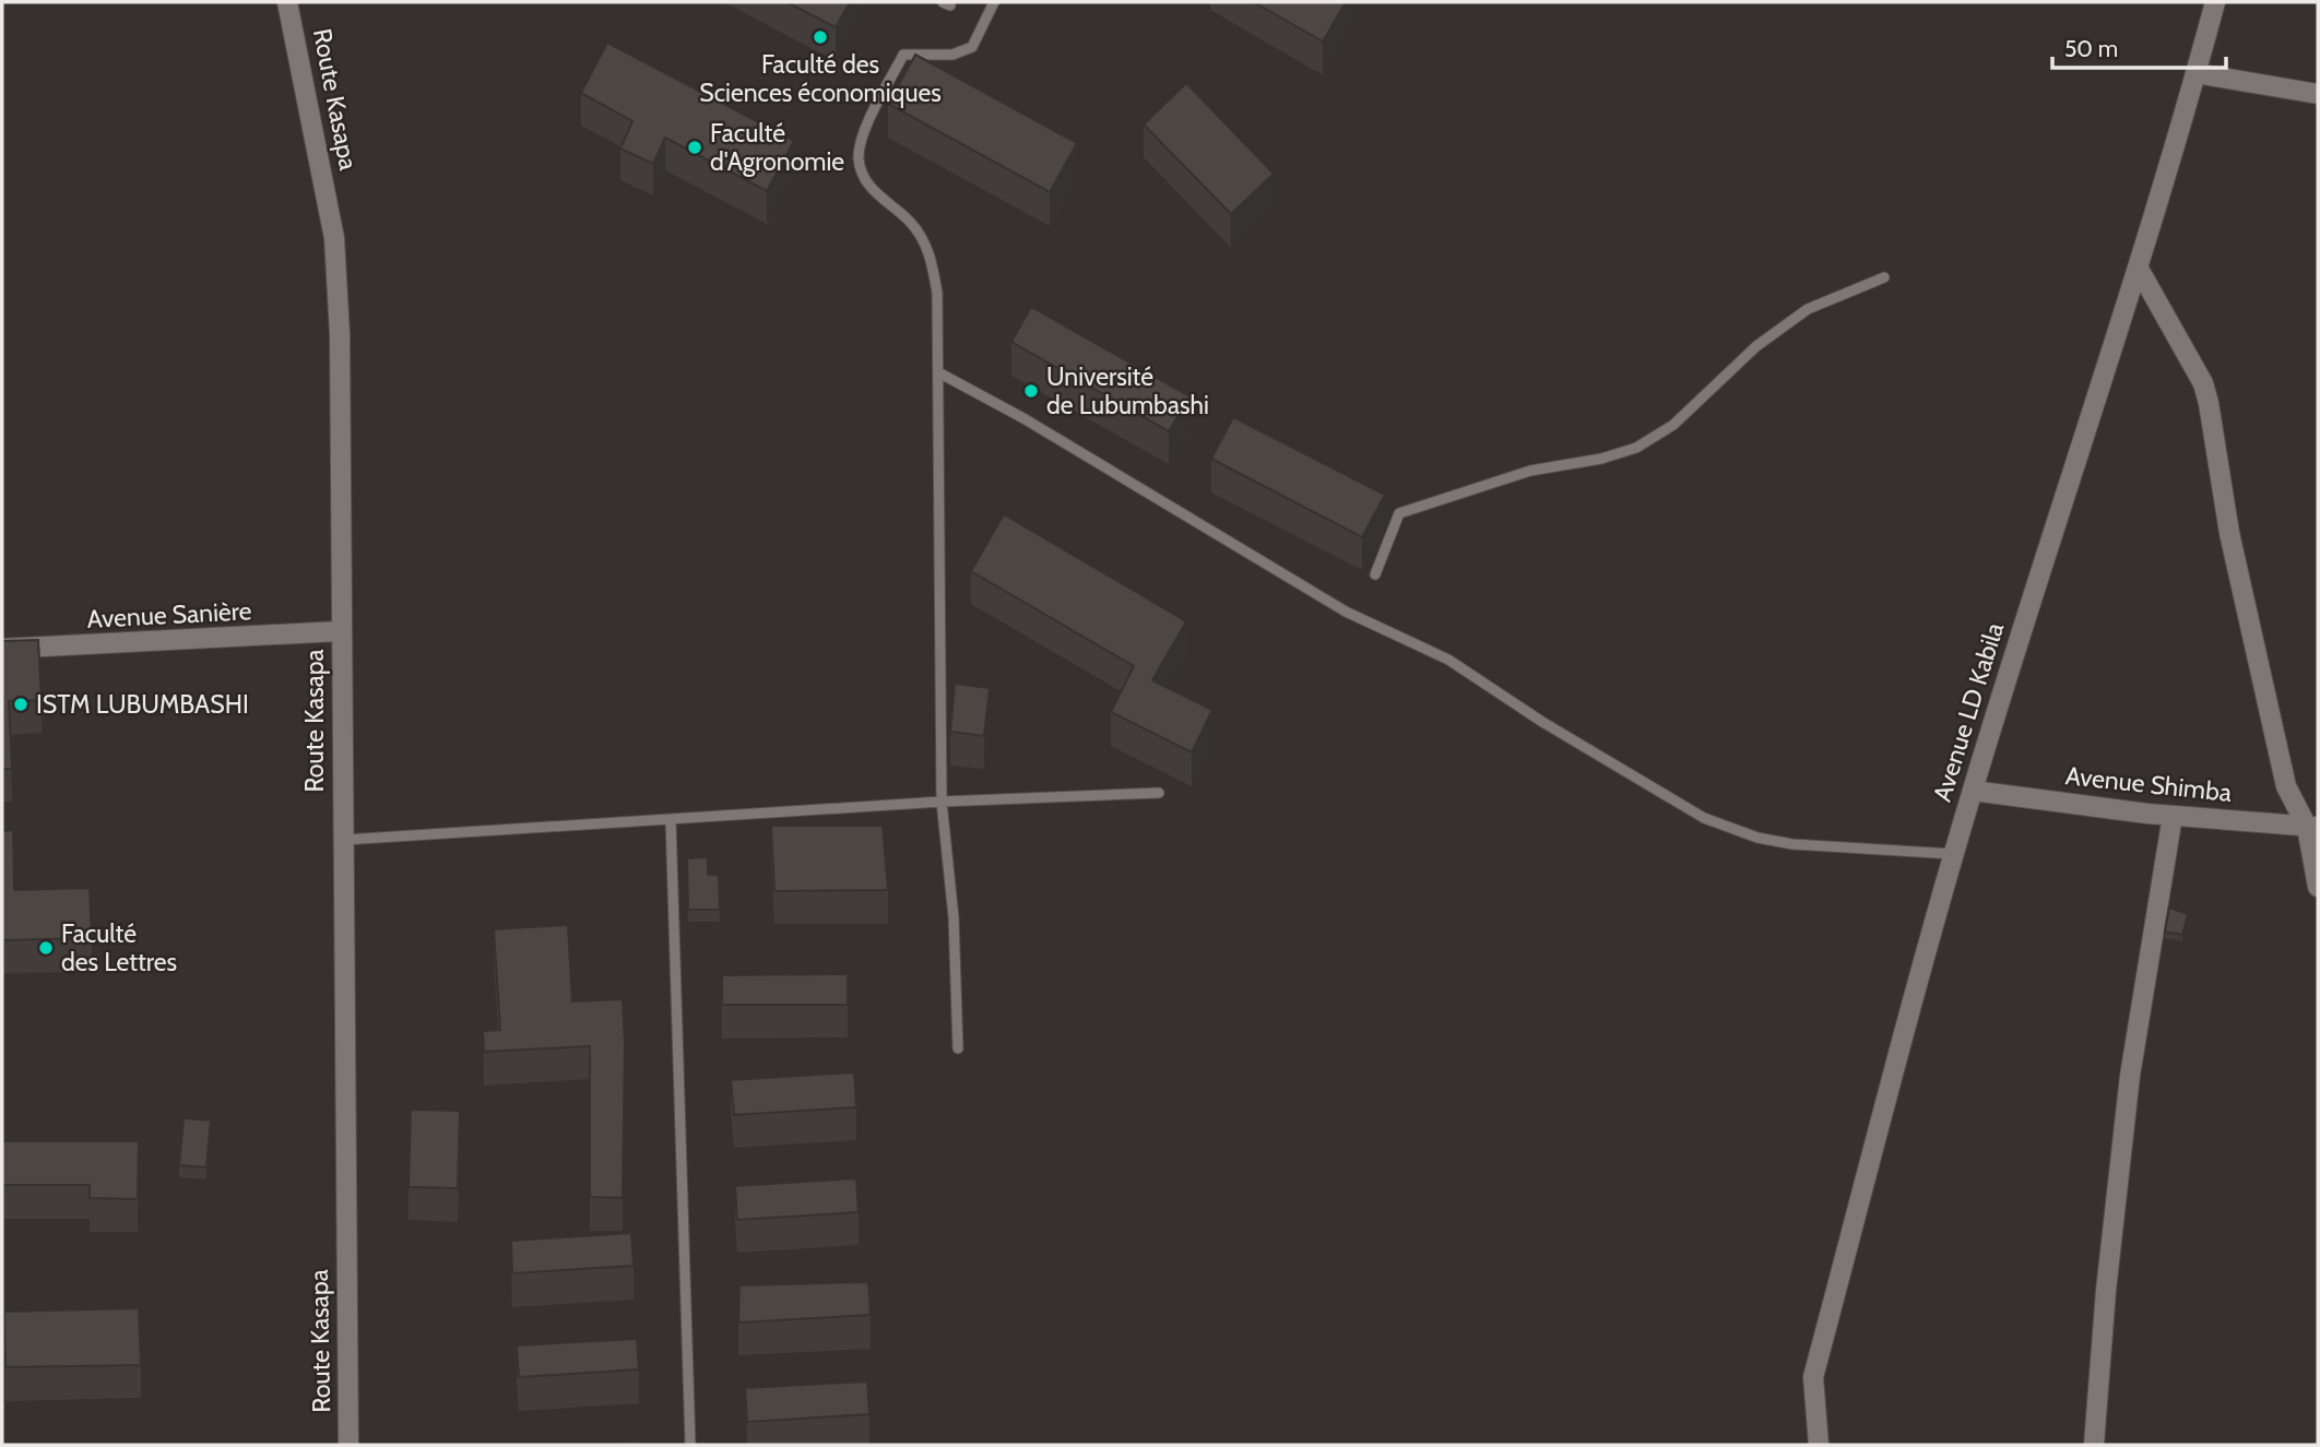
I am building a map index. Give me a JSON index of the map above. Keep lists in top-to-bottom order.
{
  "streets": {
    "street": [
      "Route Kasapa",
      "Avenue Sanière",
      "Avenue LD Kabila",
      "Avenue Shimba"
    ]
  },
  "crossings": [
    ["Route Kasapa", "Avenue Sanière"],
    ["Avenue LD Kabila", "Avenue Shimba"]
  ],
  "places": [
    "Faculté des Sciences économiques",
    "Faculté d'Agronomie",
    "Université de Lubumbashi",
    "ISTM LUBUMBASHI",
    "Faculté des Lettres"
  ],
  "scale_bar": "50 m"
}
